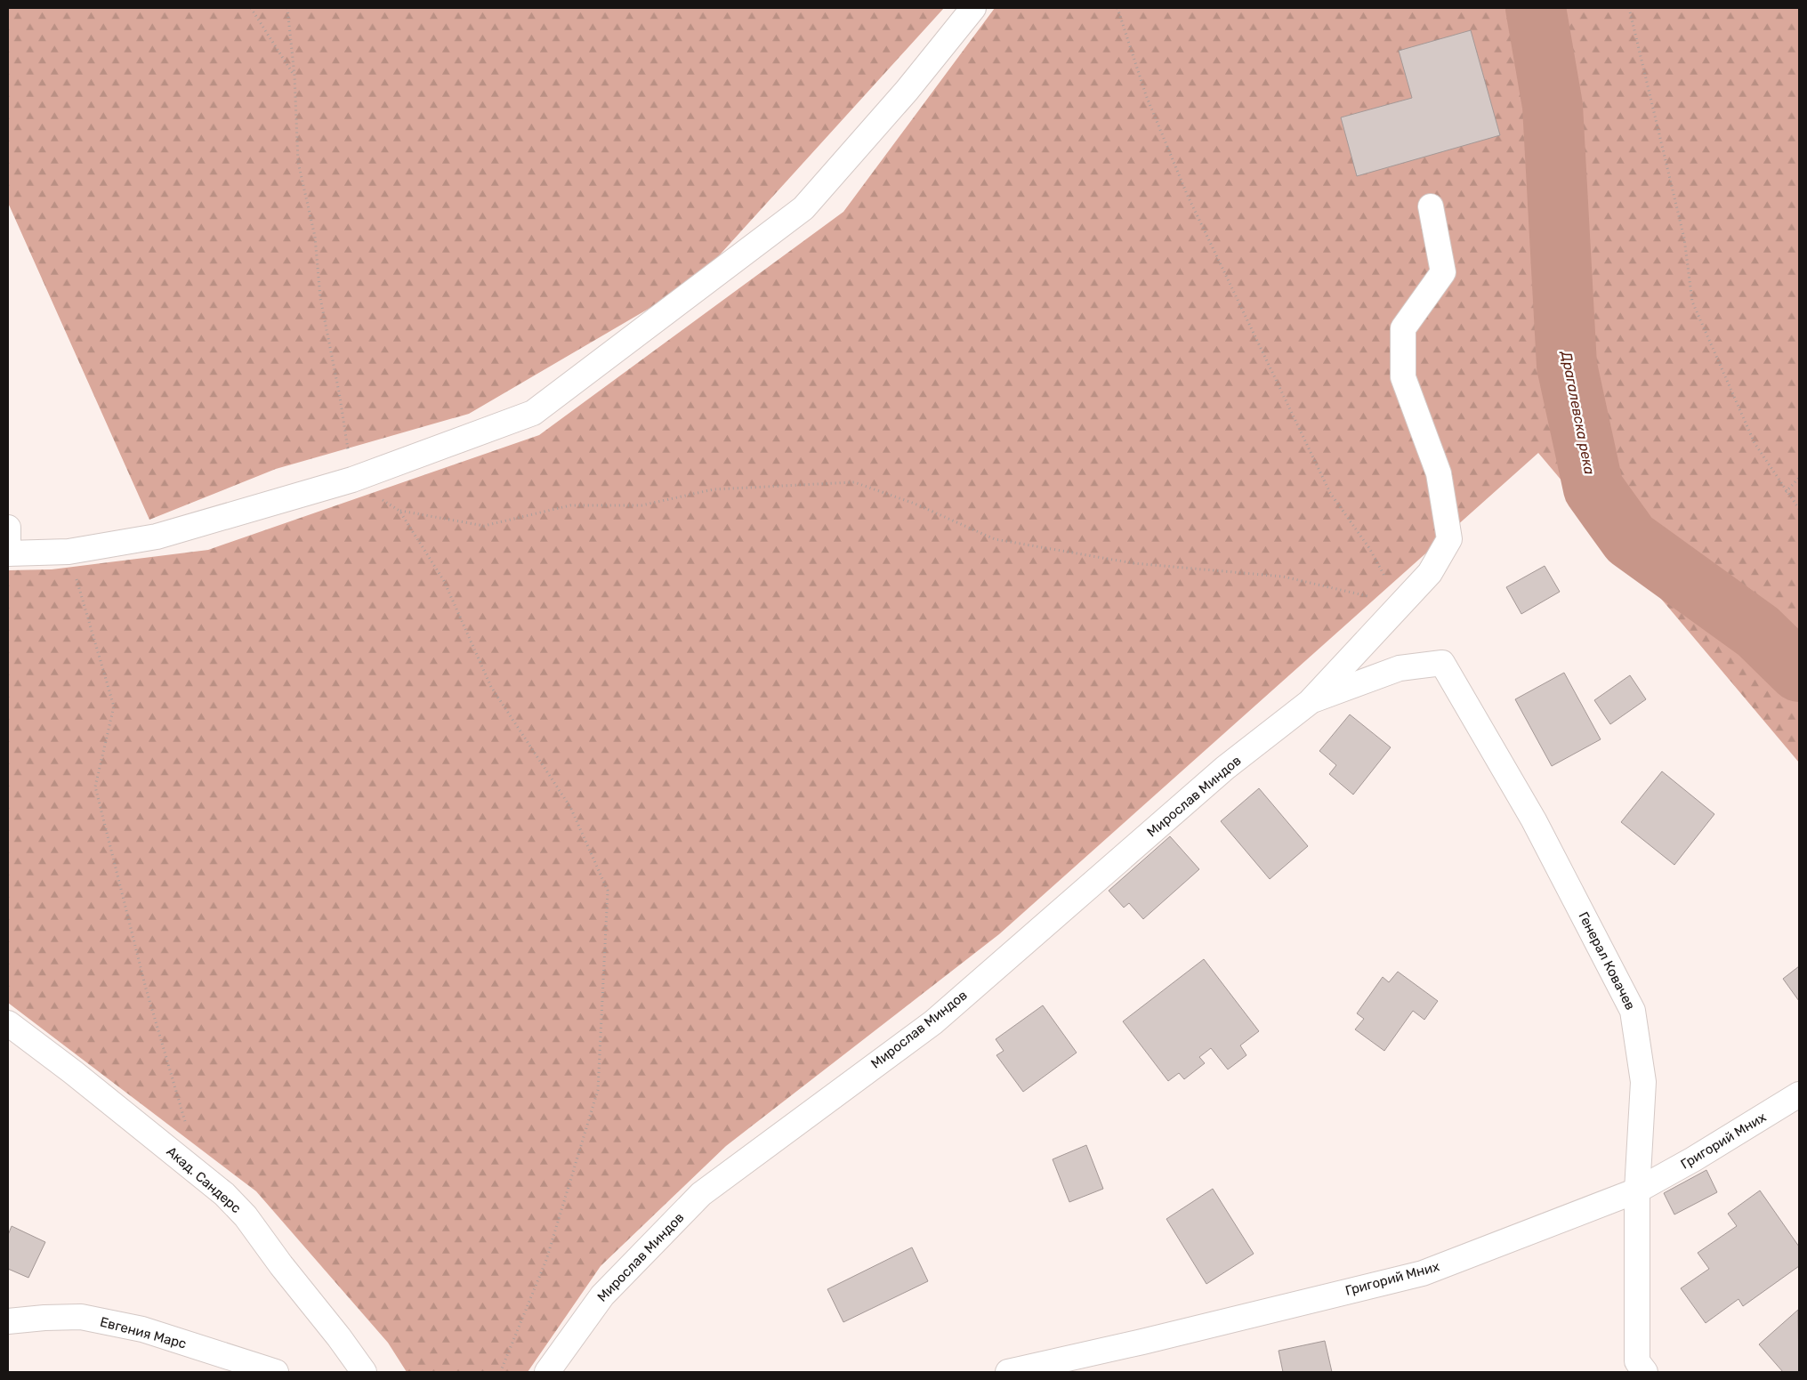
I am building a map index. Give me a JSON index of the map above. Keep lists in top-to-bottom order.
{
  "streets": {
    "street": [
      "Мирослав Миндов",
      "Генерал Ковачев",
      "Григорий Мних",
      "Акад. Сандерс",
      "Евгения Марс"
    ]
  },
  "crossings": [
    ["Мирослав Миндов", "Генерал Ковачев"],
    ["Генерал Ковачев", "Григорий Мних"]
  ],
  "water": ["Драгалевска река"]
}
